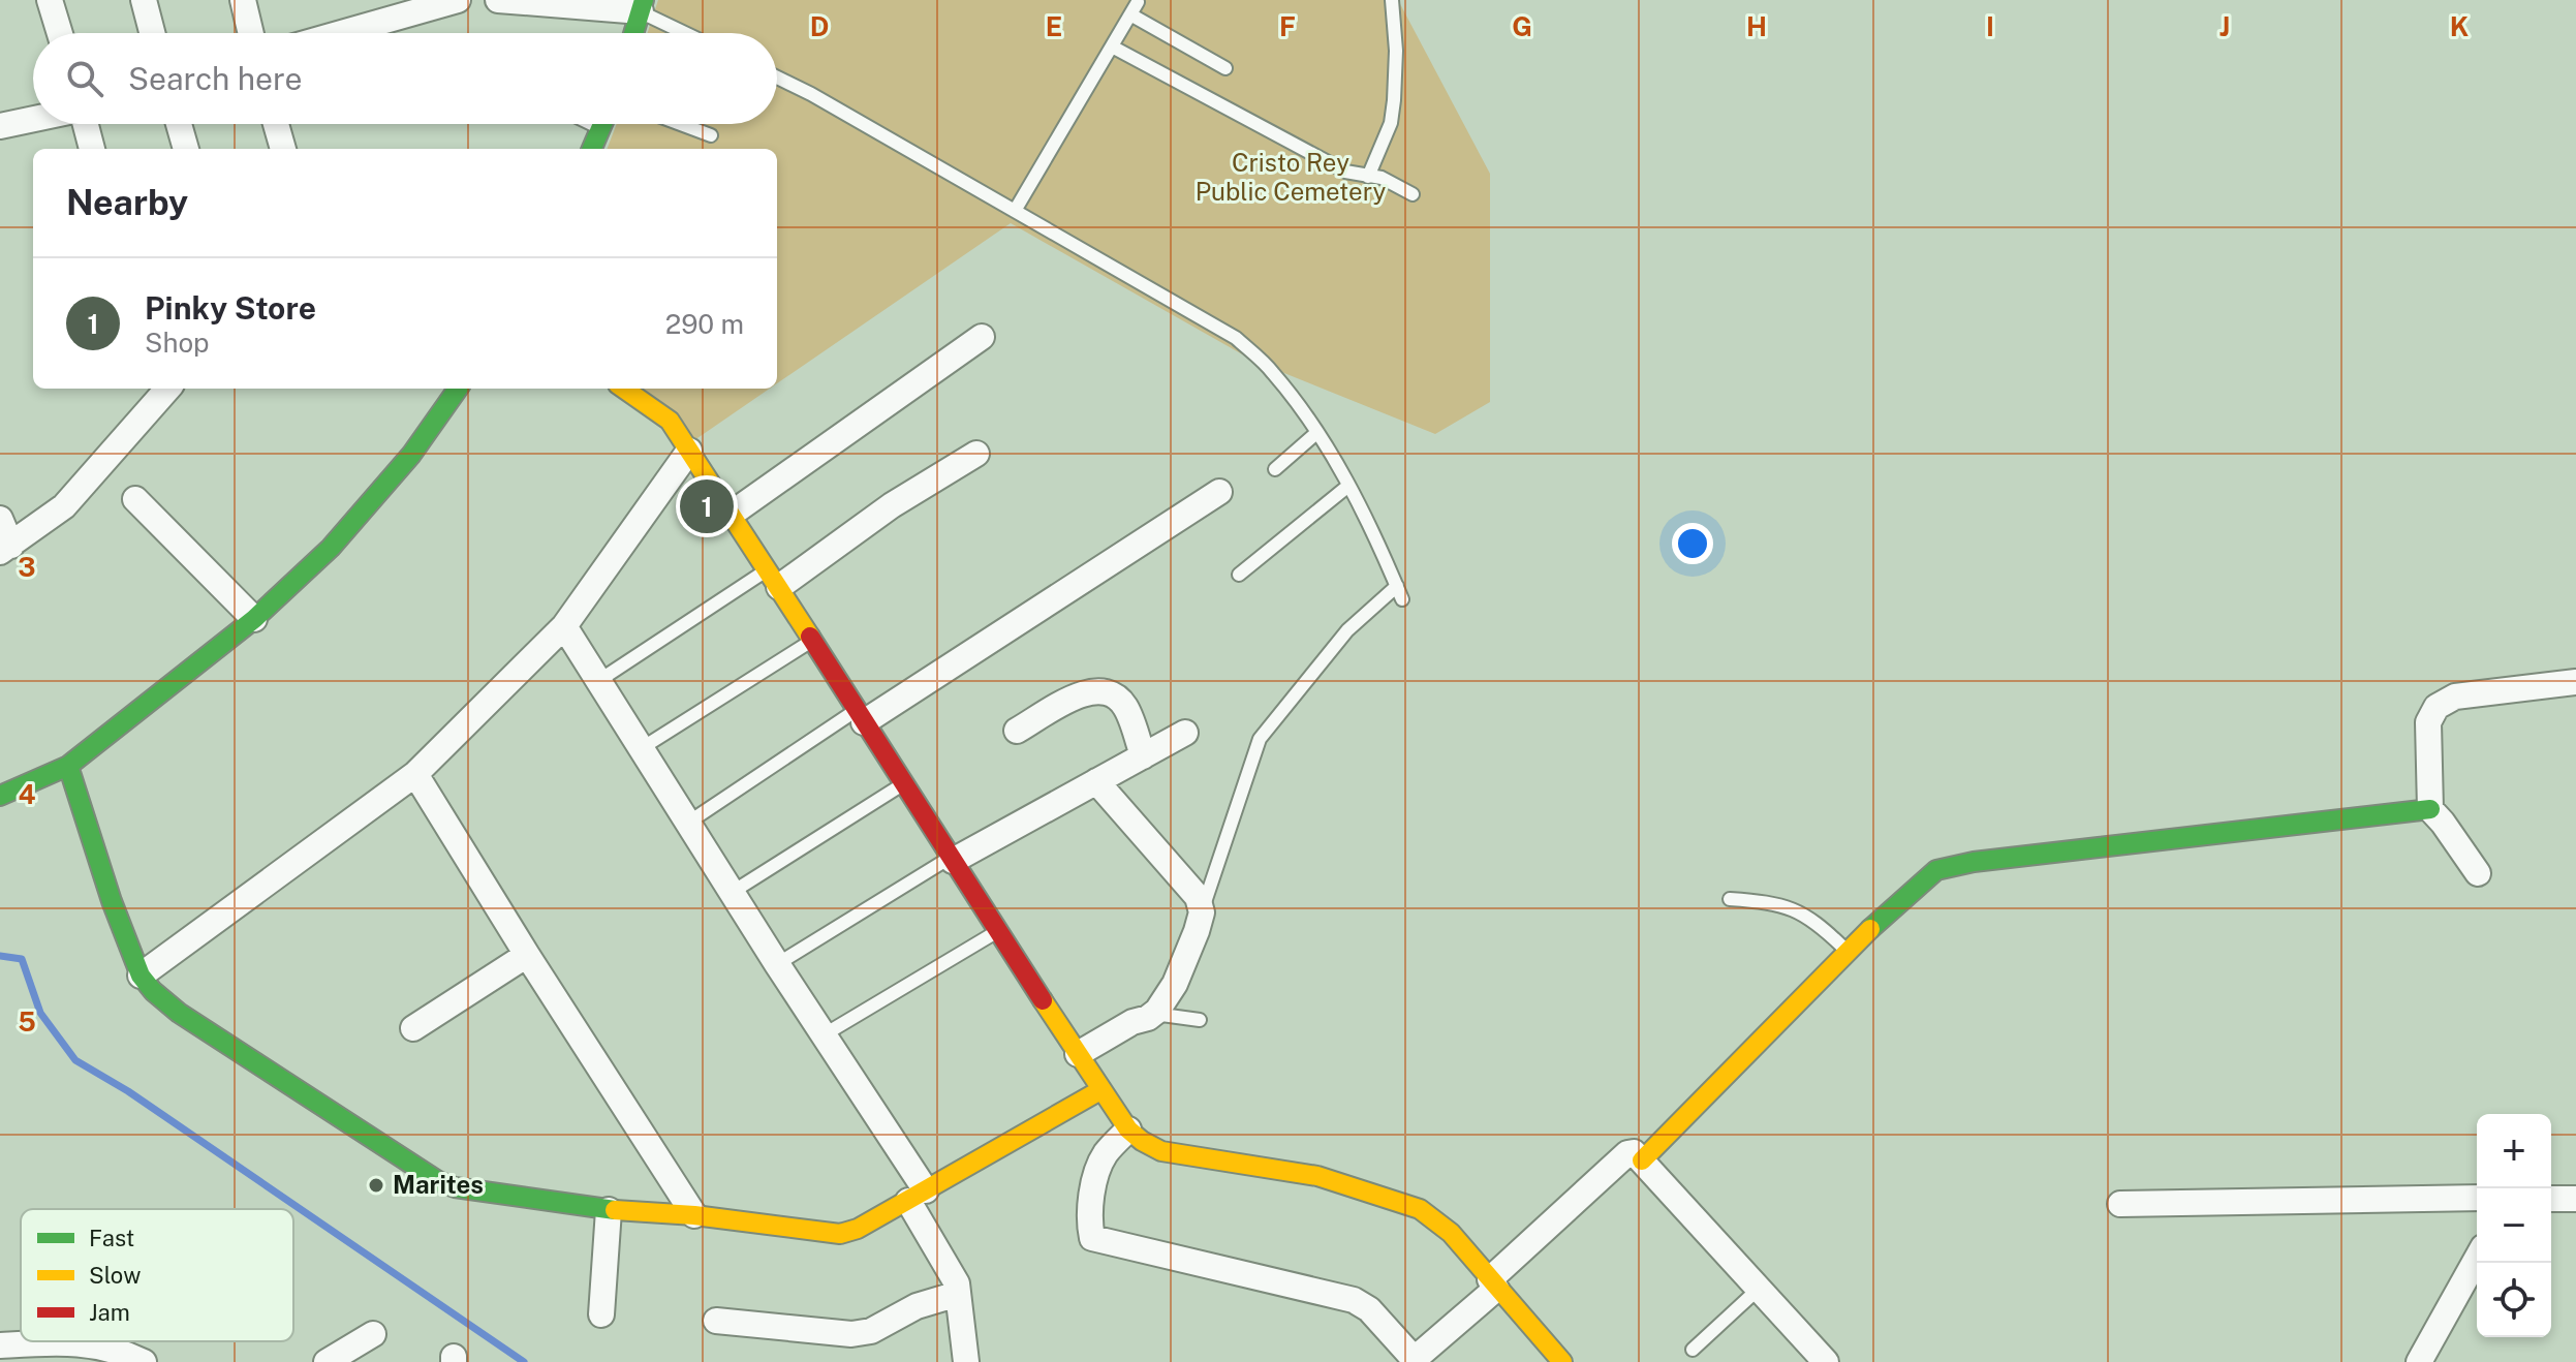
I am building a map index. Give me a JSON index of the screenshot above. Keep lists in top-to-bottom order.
{
  "parks": ["Cristo Rey Public Cemetery"],
  "places": ["Marites"],
  "legend": ["Fast", "Slow", "Jam"],
  "page": {
    "search": "Search here",
    "heading": "Nearby",
    "list": [
      {
        "mark": "1",
        "name": "Pinky Store",
        "note": "Shop",
        "value": "290 m"
      }
    ],
    "pins": "1",
    "map_buttons": ["+", "−"]
  },
  "grid": {
    "columns": [
      "D",
      "E",
      "F",
      "G",
      "H",
      "I",
      "J",
      "K"
    ],
    "rows": ["3", "4", "5"]
  }
}
